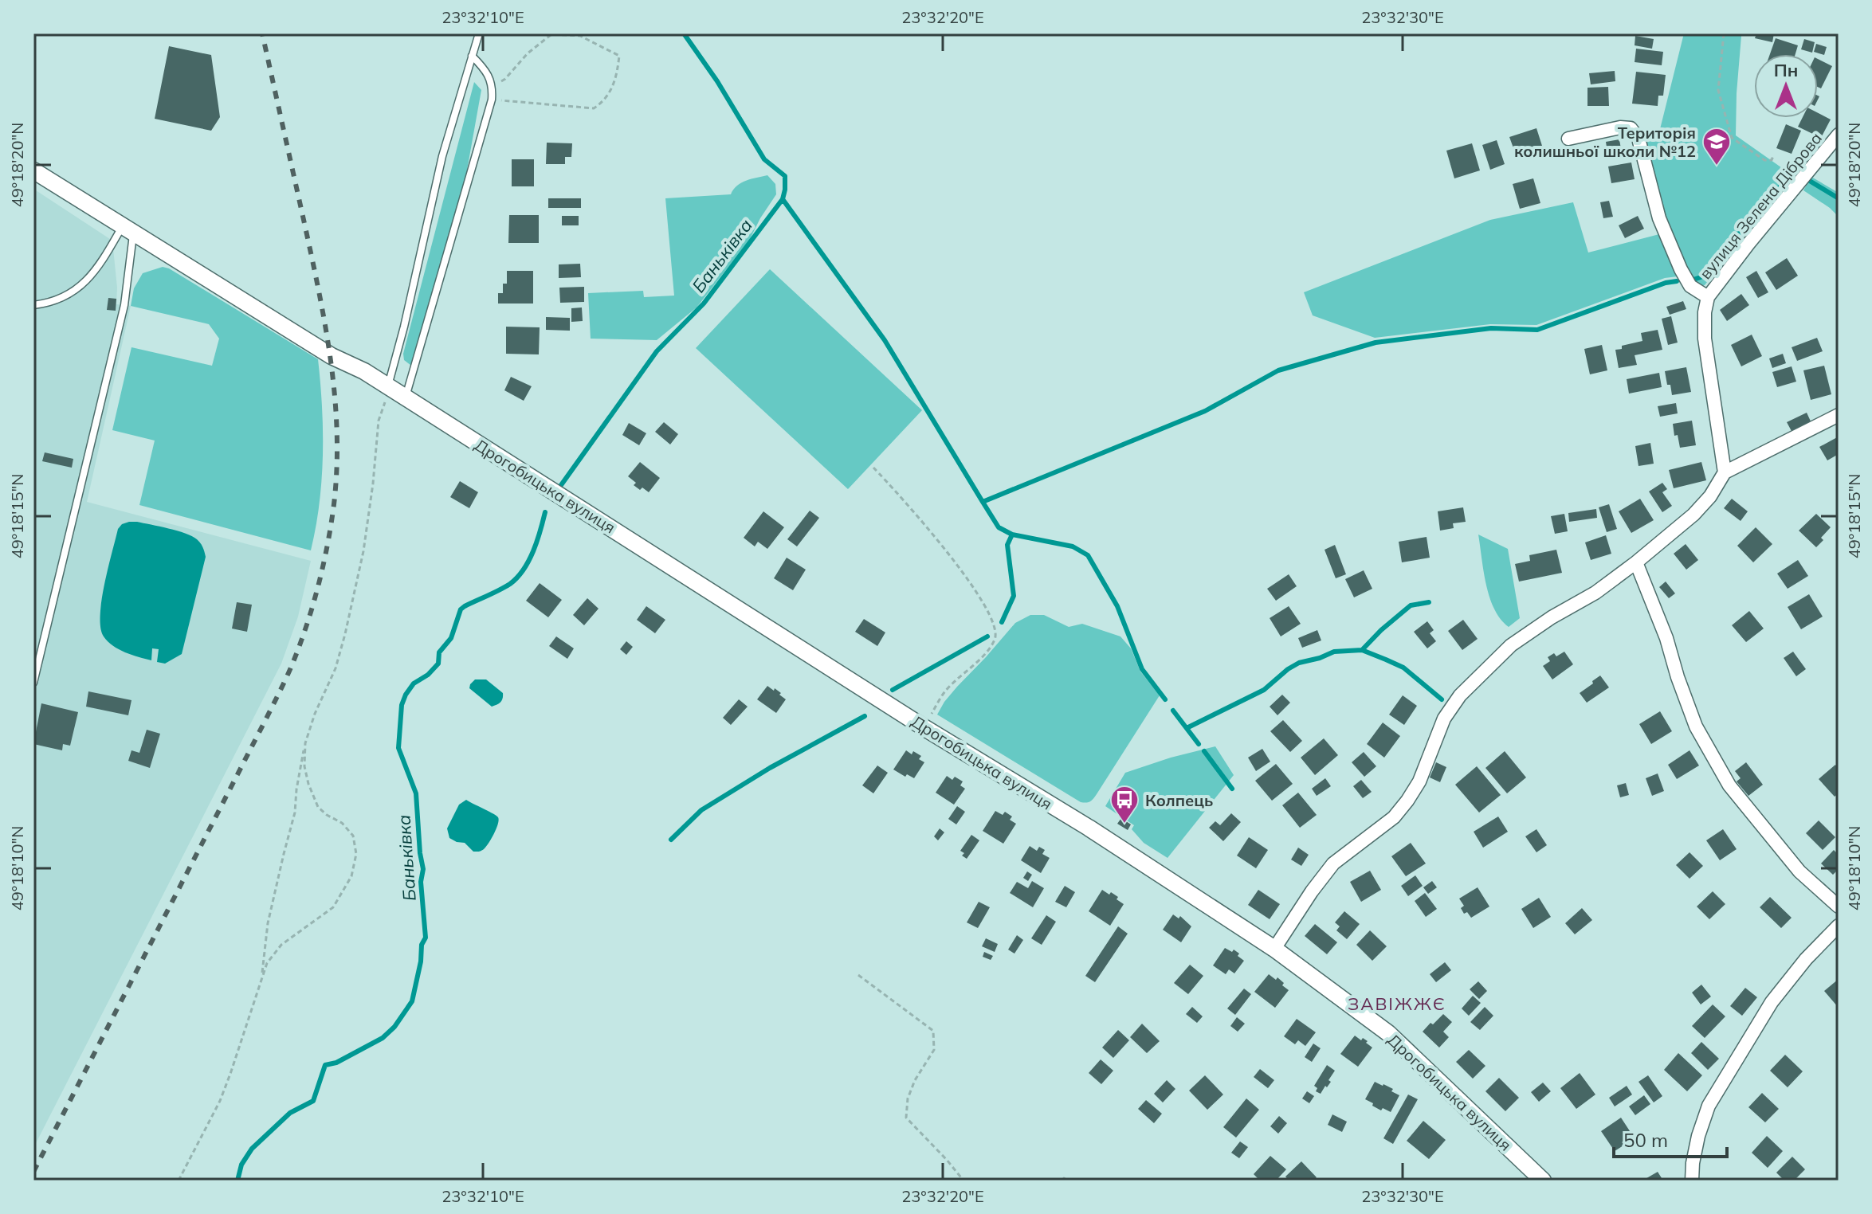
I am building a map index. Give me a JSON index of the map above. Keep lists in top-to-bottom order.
{
  "streets": {
    "street": ["вулиця Зелена Діброва", "Дрогобицька вулиця"]
  },
  "districts": ["ЗАВІЖЖЄ"],
  "water": ["Баньківка"],
  "places": {
    "school or university": ["Територія колишньої школи №12"],
    "bus stop": ["Колпець"]
  },
  "scale_bar": "50 m",
  "north": "top",
  "coordinates": [
    "23°32'10\"E",
    "23°32'20\"E",
    "23°32'30\"E",
    "49°18'20\"N",
    "49°18'15\"N",
    "49°18'10\"N"
  ]
}
